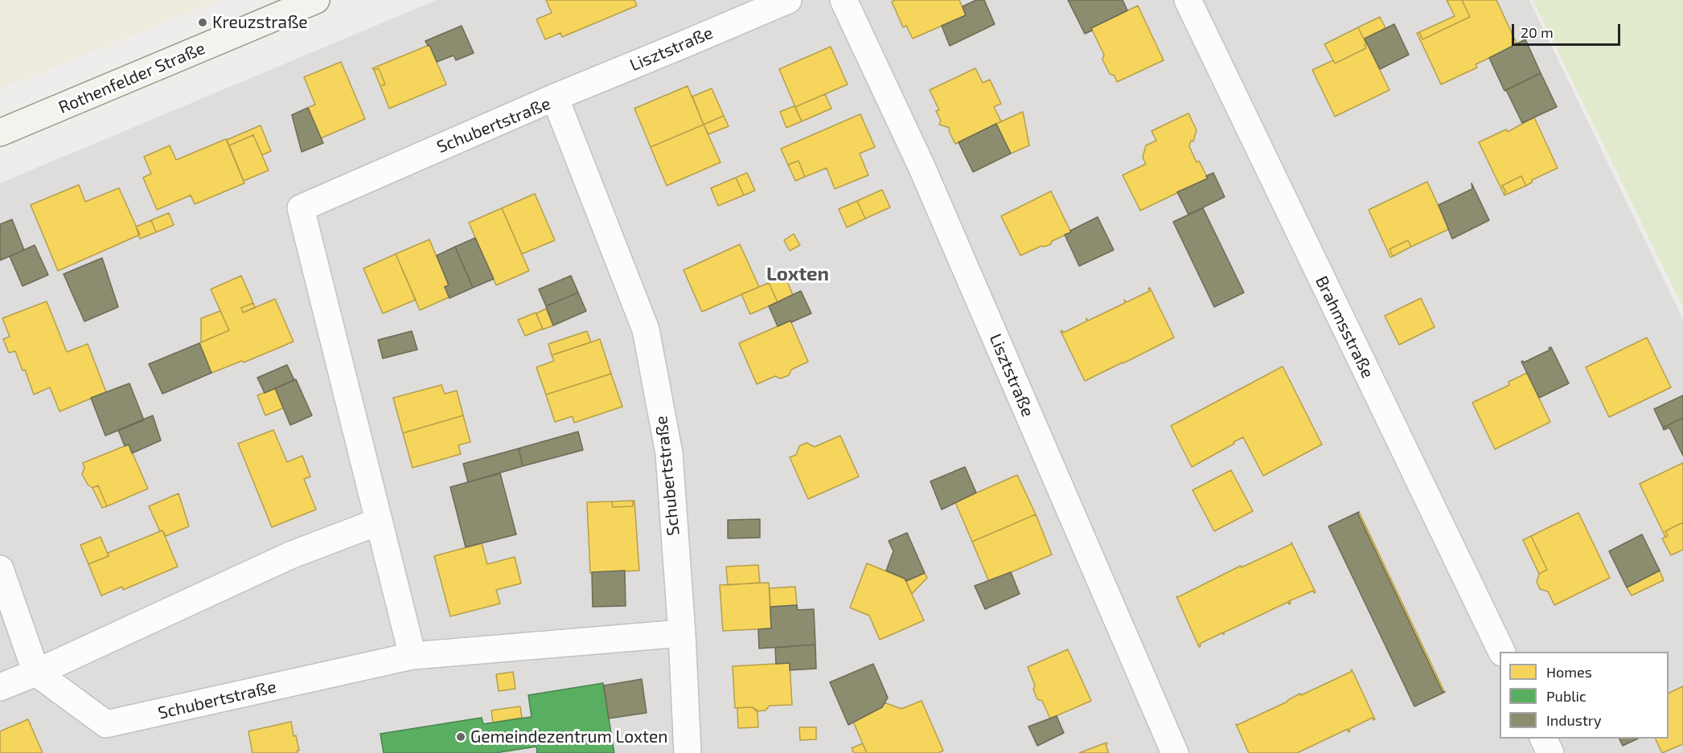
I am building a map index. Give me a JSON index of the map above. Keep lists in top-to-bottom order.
{
  "streets": {
    "street": [
      "Lisztstraße",
      "Rothenfelder Straße",
      "Schubertstraße",
      "Brahmsstraße"
    ]
  },
  "crossings": [
    ["Lisztstraße", "Schubertstraße"]
  ],
  "districts": ["Loxten"],
  "places": ["Kreuzstraße", "Gemeindezentrum Loxten"],
  "legend": ["Homes", "Public", "Industry"],
  "scale_bar": "20 m"
}
